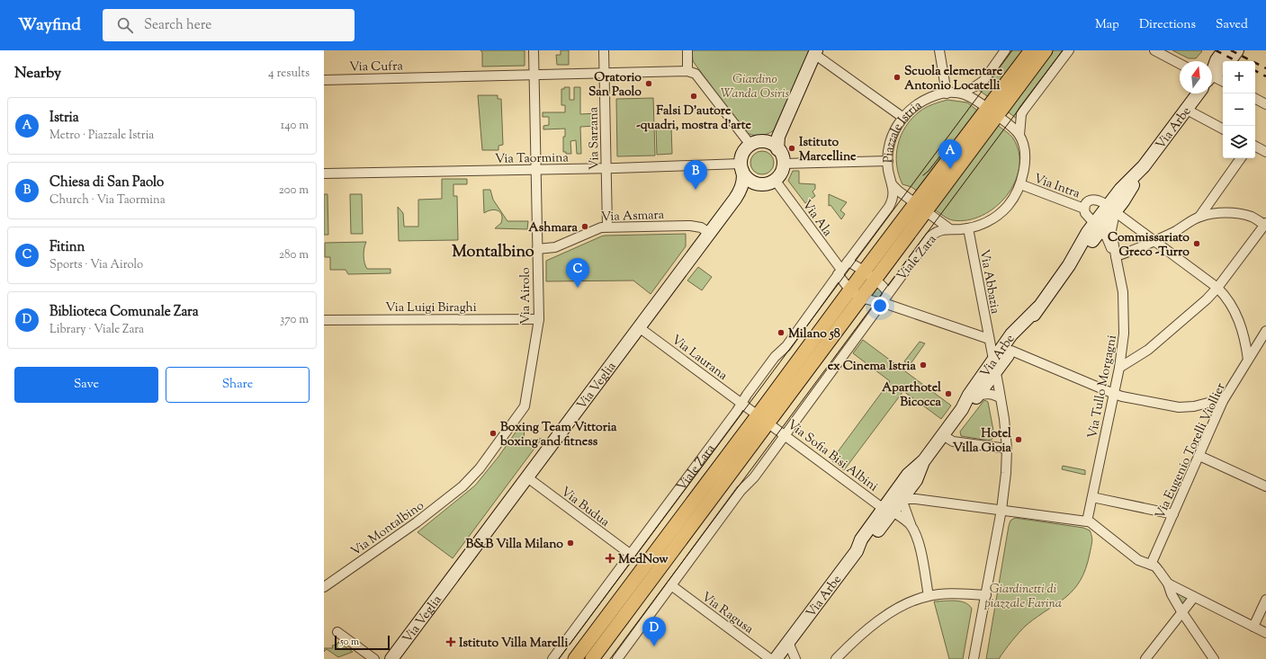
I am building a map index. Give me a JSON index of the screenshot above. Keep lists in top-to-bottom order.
{
  "streets": {
    "main road": ["Viale Zara"],
    "street": [
      "Via Cufra",
      "Via Arbe",
      "Piazzale Istria",
      "Via Sarzana",
      "Via Taormina",
      "Via Intra",
      "Via Asmara",
      "Via Ala",
      "Via Abbazia",
      "Via Airolo",
      "Via Luigi Biraghi",
      "Via Laurana",
      "Via Veglia",
      "Via Tullo Morgagni",
      "Via Eugenio Torelli Viollier",
      "Via Sofia Bisi Albini",
      "Via Budua",
      "Via Montalbino",
      "Via Ragusa"
    ]
  },
  "crossings": [
    ["Via Cufra", "Via Sarzana"],
    ["Via Cufra", "Via Airolo"],
    ["Via Arbe", "Via Abbazia"],
    ["Via Arbe", "Via Tullo Morgagni"],
    ["Via Arbe", "Via Sofia Bisi Albini"],
    ["Piazzale Istria", "Viale Zara"],
    ["Via Sarzana", "Via Taormina"],
    ["Via Sarzana", "Via Asmara"],
    ["Via Taormina", "Via Ala"],
    ["Via Taormina", "Via Airolo"],
    ["Via Taormina", "Via Veglia"],
    ["Via Intra", "Via Tullo Morgagni"],
    ["Via Asmara", "Via Airolo"],
    ["Via Asmara", "Via Veglia"],
    ["Via Ala", "Viale Zara"],
    ["Via Ala", "Via Veglia"],
    ["Viale Zara", "Via Laurana"],
    ["Viale Zara", "Via Sofia Bisi Albini"],
    ["Viale Zara", "Via Budua"],
    ["Viale Zara", "Via Ragusa"],
    ["Via Airolo", "Via Luigi Biraghi"],
    ["Via Airolo", "Via Montalbino"],
    ["Via Laurana", "Via Veglia"],
    ["Via Veglia", "Via Budua"]
  ],
  "districts": ["Montalbino"],
  "parks": ["Giardino Wanda Osiris", "Giardinetti di piazzale Farina"],
  "places": {
    "other": [
      "Scuola elementare Antonio Locatelli",
      "Oratorio San Paolo",
      "Falsi D'autore -quadri, mostra d'arte",
      "Istituto Marcelline",
      "Ashmara",
      "Commissariato Greco -Turro",
      "Milano 58",
      "ex Cinema Istria",
      "Aparthotel Bicocca",
      "Boxing Team Vittoria boxing and fitness",
      "Hotel Villa Gioia",
      "B&B Villa Milano"
    ],
    "health": ["MedNow", "Istituto Villa Marelli"]
  },
  "scale_bar": "50 m",
  "north": "top",
  "page": {
    "header": "Wayfind",
    "search": "Search here",
    "nav": ["Map", "Directions", "Saved"],
    "heading": ["Nearby", "4 results"],
    "map_buttons": ["+", "−"],
    "list": [
      {
        "mark": "A",
        "name": "Istria",
        "note": "Metro · Piazzale Istria",
        "value": "140 m"
      },
      {
        "mark": "B",
        "name": "Chiesa di San Paolo",
        "note": "Church · Via Taormina",
        "value": "200 m"
      },
      {
        "mark": "C",
        "name": "Fitinn",
        "note": "Sports · Via Airolo",
        "value": "280 m"
      },
      {
        "mark": "D",
        "name": "Biblioteca Comunale Zara",
        "note": "Library · Viale Zara",
        "value": "370 m"
      }
    ],
    "pins": [
      "A",
      "B",
      "C",
      "D"
    ],
    "buttons": ["Save", "Share"],
    "scale": "50 m"
  }
}
